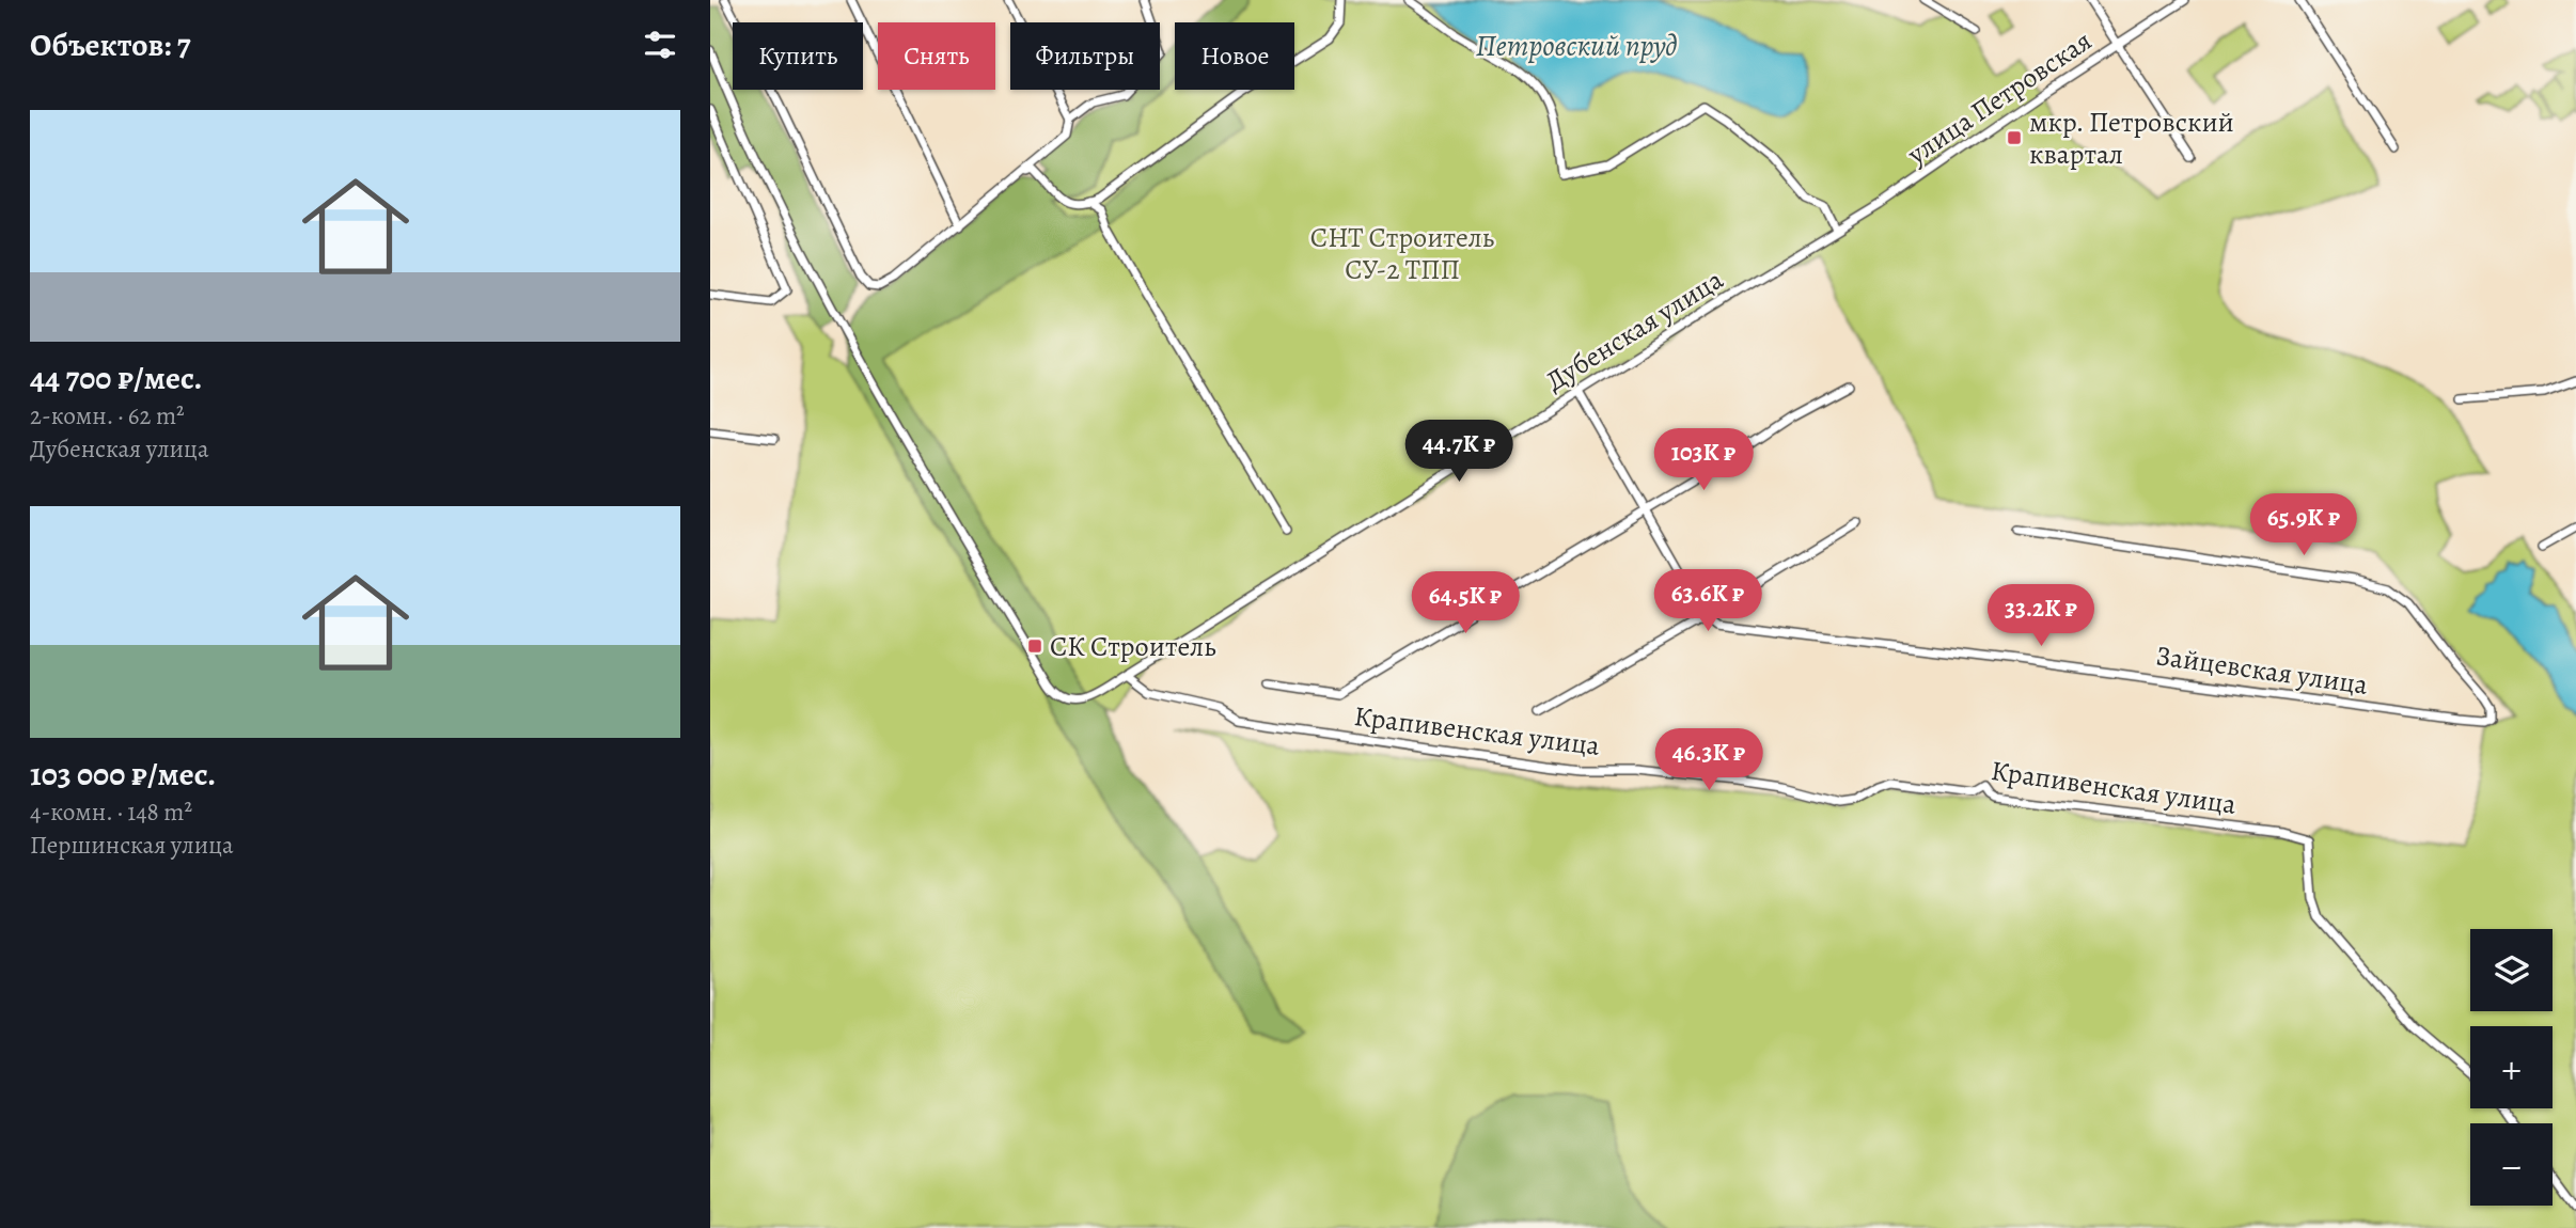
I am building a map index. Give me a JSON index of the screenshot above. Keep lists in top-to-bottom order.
{
  "streets": {
    "street": [
      "улица Петровская",
      "Дубенская улица",
      "Зайцевская улица",
      "Крапивенская улица"
    ]
  },
  "crossings": [
    ["улица Петровская", "Дубенская улица"],
    ["Дубенская улица", "Крапивенская улица"]
  ],
  "water": ["Петровский пруд"],
  "parks": ["СНТ Строитель СУ-2 ТПП"],
  "places": {
    "transit": ["мкр. Петровский квартал", "СК Строитель"]
  },
  "page": {
    "heading": "Объектов: 7",
    "chip": [
      "Купить",
      "Снять",
      "Фильтры",
      "Новое"
    ],
    "list": [
      {
        "name": "44 700 ₽/мес.",
        "note": "2-комн. · 62 m² · Дубенская улица"
      },
      {
        "name": "103 000 ₽/мес.",
        "note": "4-комн. · 148 m² · Першинская улица"
      }
    ],
    "price": [
      "44.7K ₽",
      "103K ₽",
      "65.9K ₽",
      "63.6K ₽",
      "64.5K ₽",
      "33.2K ₽",
      "46.3K ₽"
    ],
    "map_buttons": ["+", "−"]
  }
}
